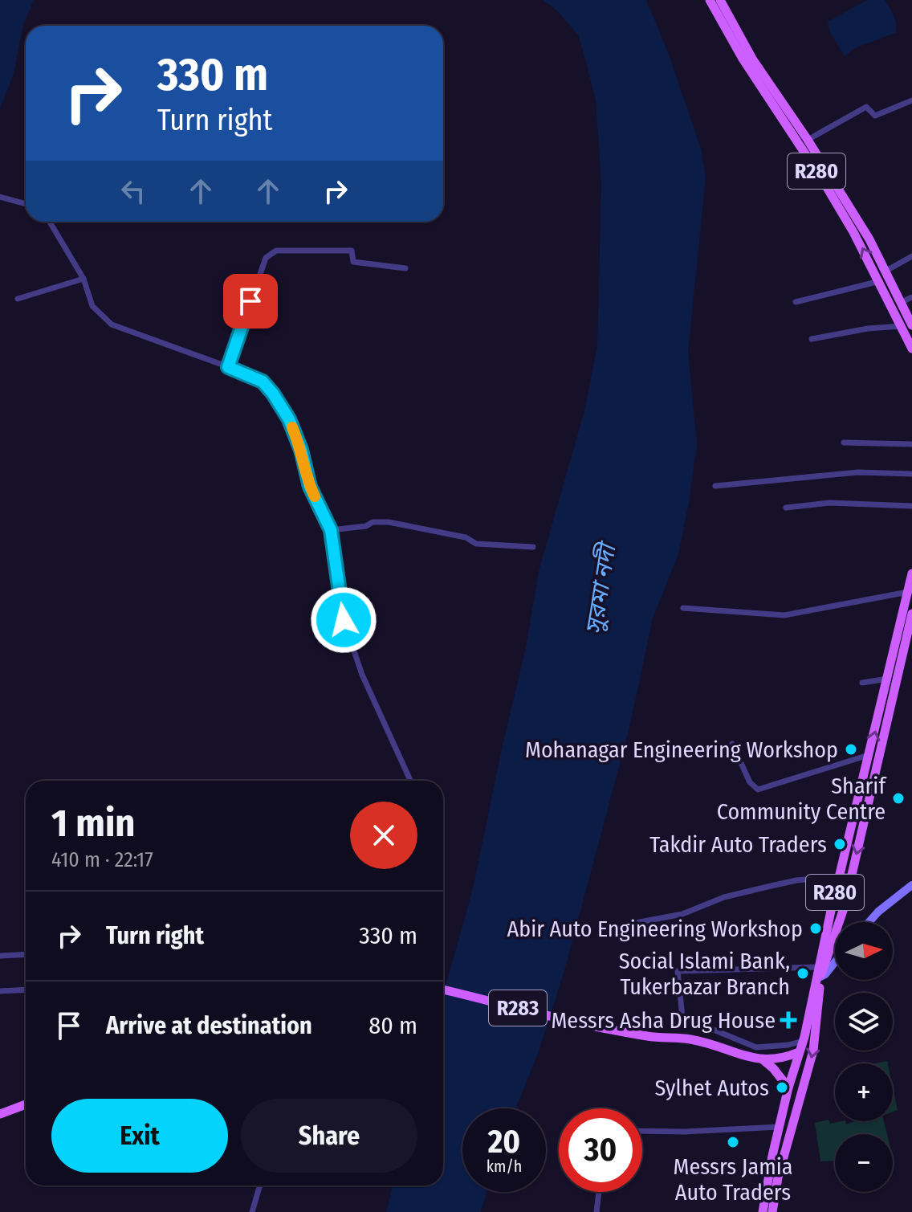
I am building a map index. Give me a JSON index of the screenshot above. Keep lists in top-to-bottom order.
{
  "streets": {
    "main road": ["R280", "R283"]
  },
  "water": ["সুরমা নদী"],
  "places": {
    "other": [
      "Mohanagar Engineering Workshop",
      "Sharif Community Centre",
      "Takdir Auto Traders",
      "Abir Auto Engineering Workshop",
      "Social Islami Bank, Tukerbazar Branch",
      "Sylhet Autos",
      "Messrs Jamia Auto Traders"
    ],
    "health": ["Messrs Asha Drug House"]
  },
  "north": "right",
  "page": {
    "turn": ["330 m", "Turn right"],
    "heading": ["1 min", "410 m · 22:17"],
    "list": [
      {
        "name": "Turn right",
        "value": "330 m"
      },
      {
        "name": "Arrive at destination",
        "value": "80 m"
      }
    ],
    "map_buttons": ["+", "−"],
    "buttons": ["Exit", "Share"],
    "speed": "20 km/h",
    "limit": "30"
  }
}
